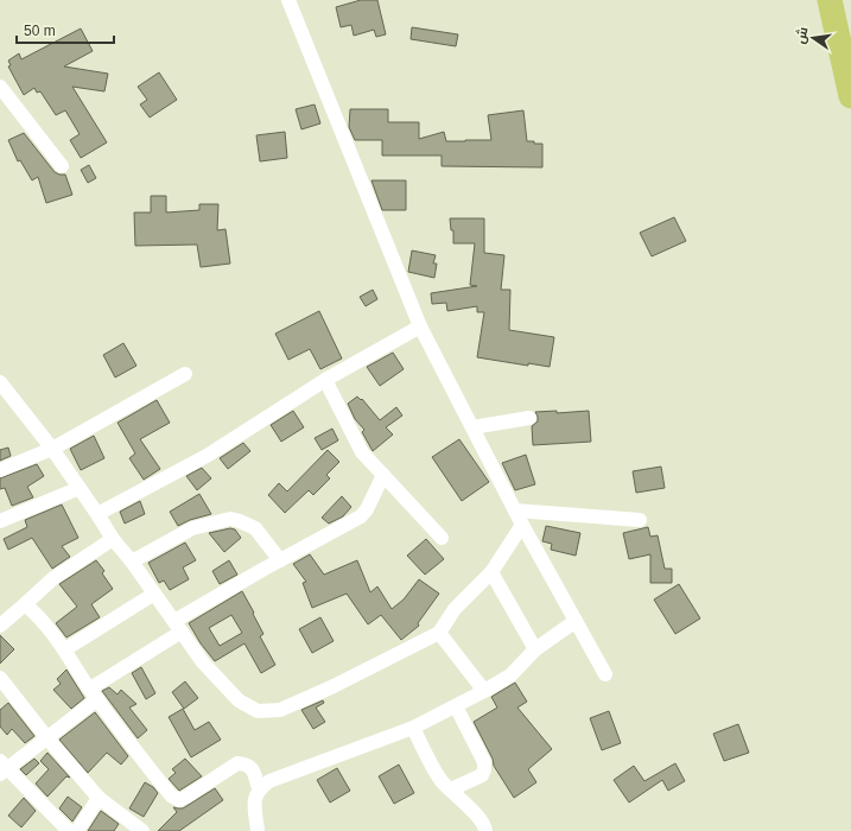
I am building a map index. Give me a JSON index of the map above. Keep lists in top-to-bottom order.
{
  "scale_bar": "50 m",
  "north": "left"
}
